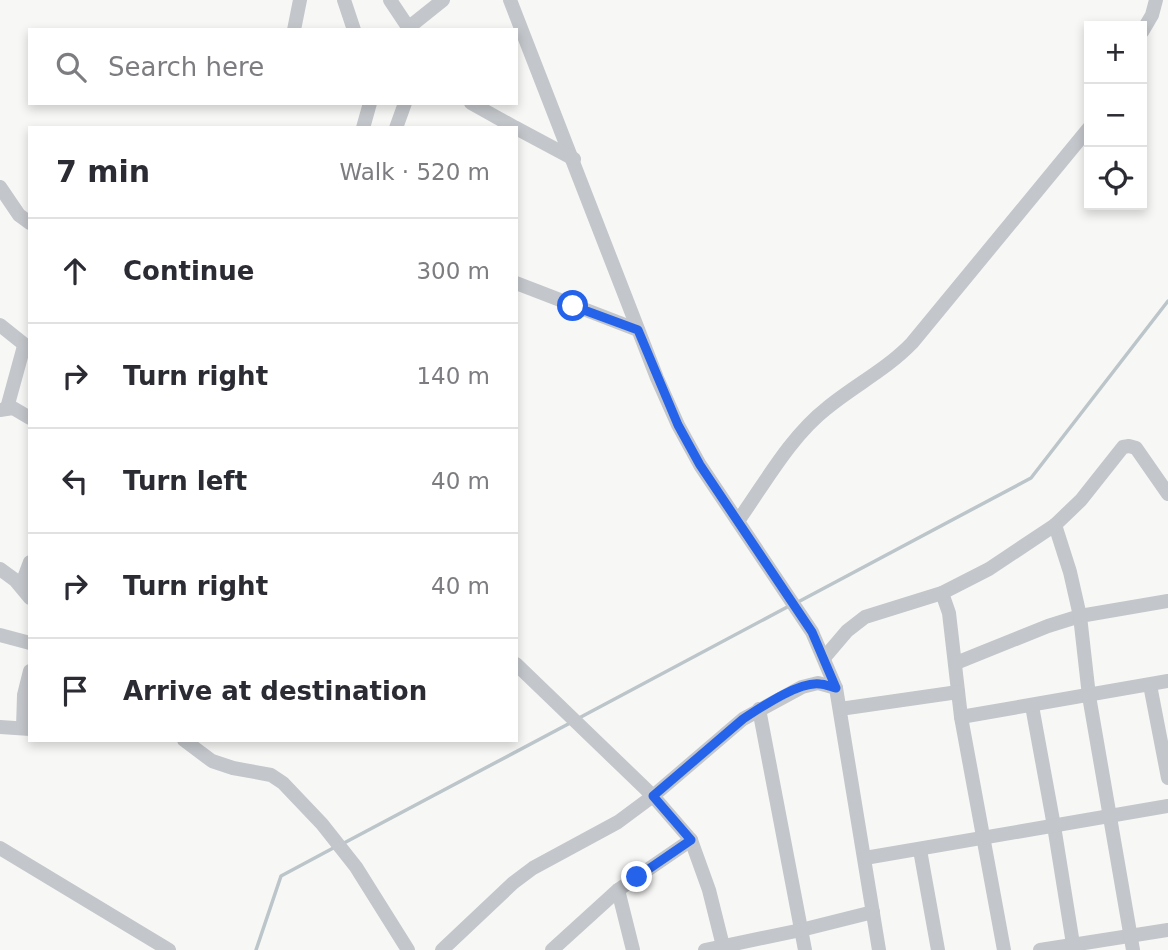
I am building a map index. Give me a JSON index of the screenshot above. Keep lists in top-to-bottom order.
{
  "page": {
    "map_buttons": ["+", "−"],
    "search": "Search here",
    "heading": ["7 min", "Walk · 520 m"],
    "list": [
      ["Continue", "300 m"],
      ["Turn right", "140 m"],
      ["Turn left", "40 m"],
      ["Turn right", "40 m"],
      "Arrive at destination"
    ]
  }
}
